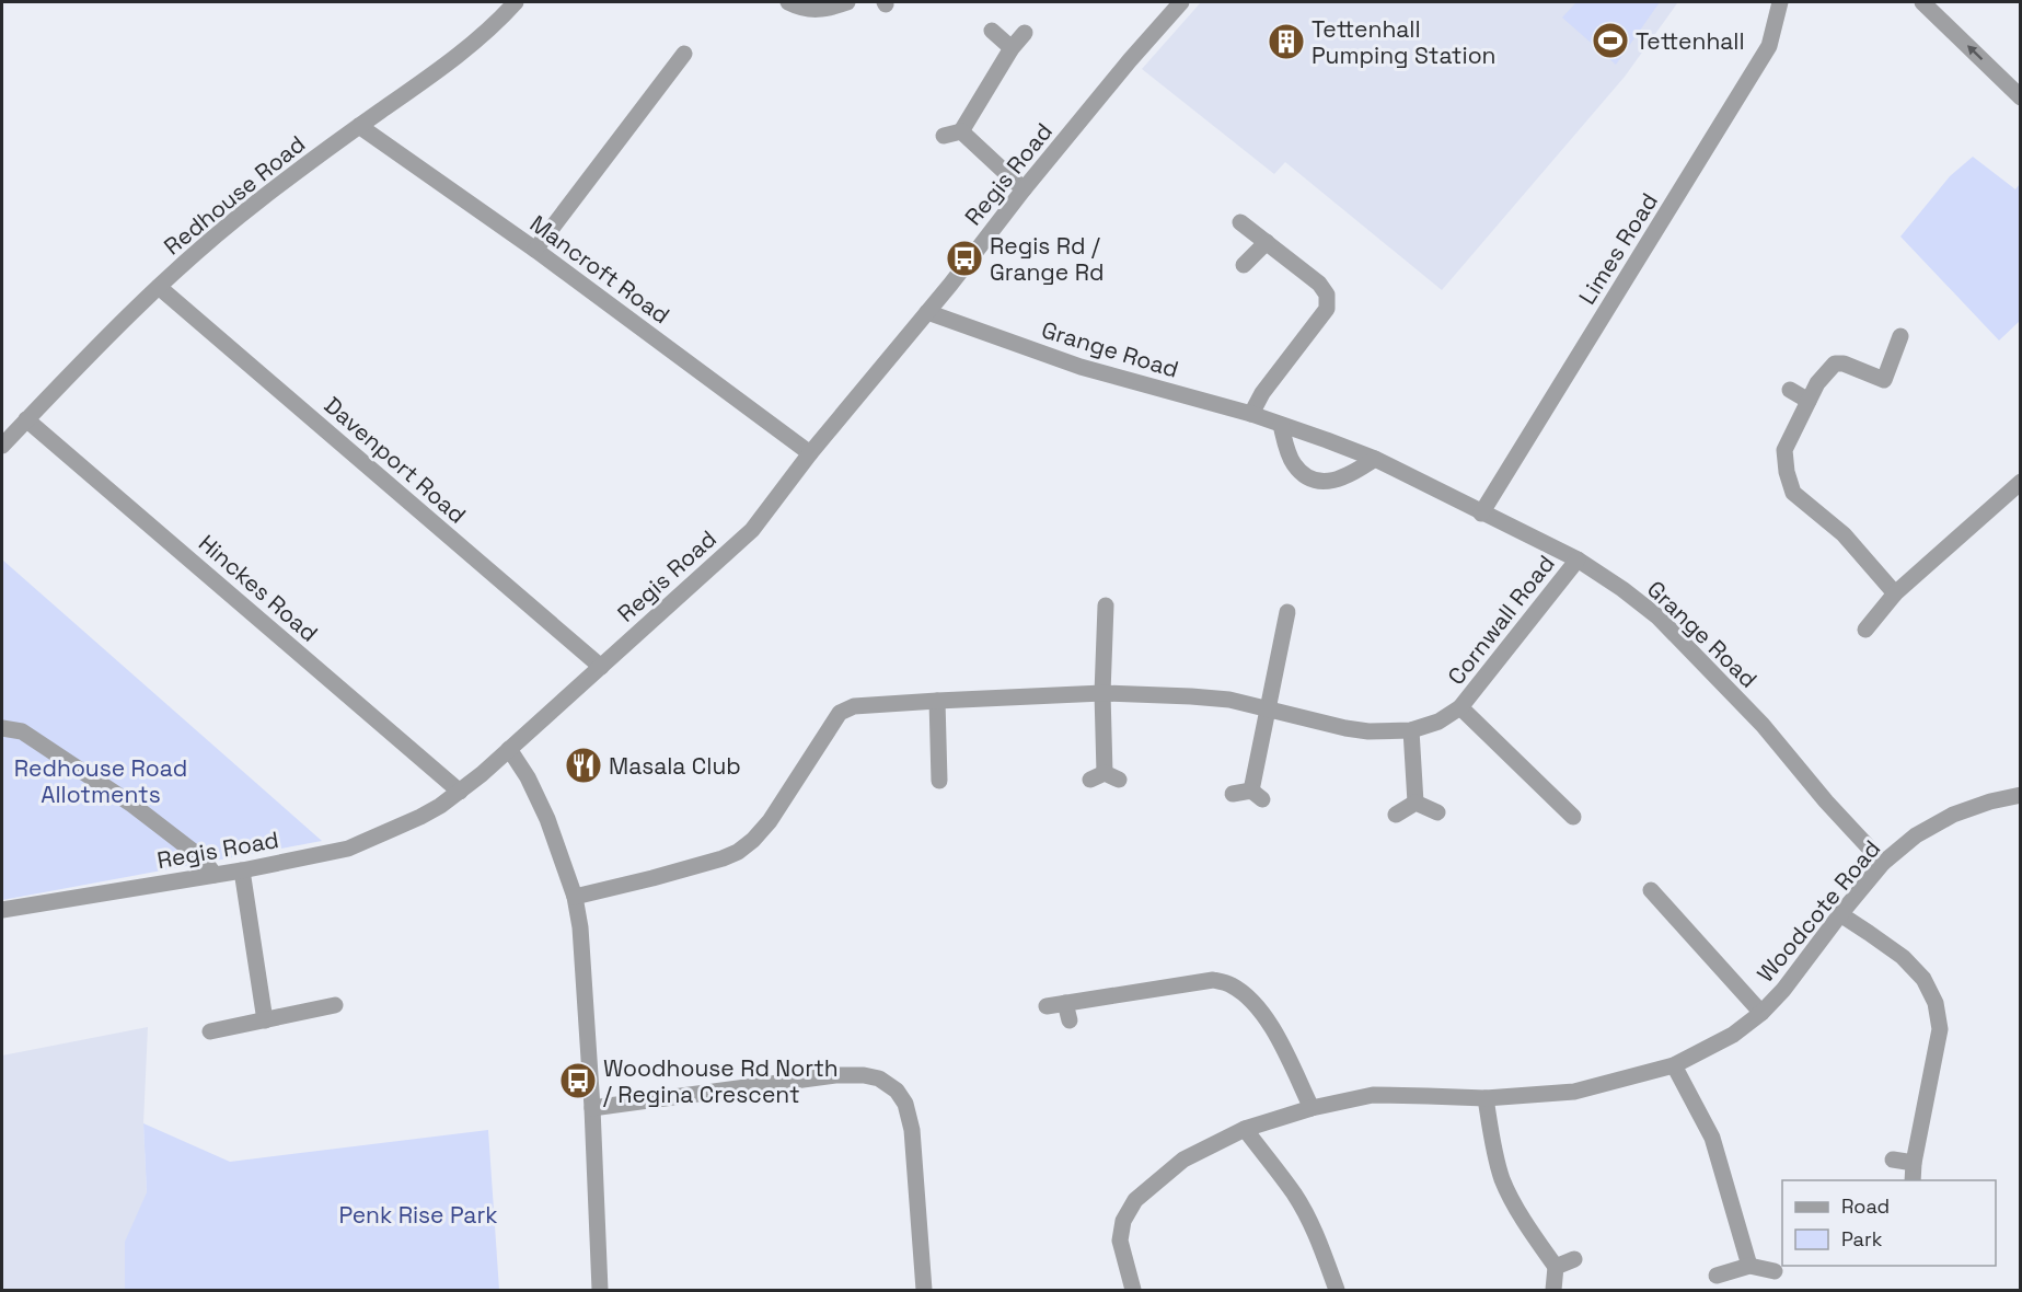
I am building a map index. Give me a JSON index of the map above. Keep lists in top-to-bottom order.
{
  "streets": {
    "street": [
      "Regis Road",
      "Redhouse Road",
      "Limes Road",
      "Mancroft Road",
      "Grange Road",
      "Davenport Road",
      "Hinckes Road",
      "Cornwall Road",
      "Woodcote Road"
    ]
  },
  "crossings": [
    ["Regis Road", "Mancroft Road"],
    ["Regis Road", "Grange Road"],
    ["Regis Road", "Davenport Road"],
    ["Regis Road", "Hinckes Road"],
    ["Redhouse Road", "Mancroft Road"],
    ["Redhouse Road", "Davenport Road"],
    ["Redhouse Road", "Hinckes Road"],
    ["Limes Road", "Grange Road"],
    ["Grange Road", "Cornwall Road"],
    ["Grange Road", "Woodcote Road"]
  ],
  "parks": ["Redhouse Road Allotments", "Penk Rise Park"],
  "places": {
    "sports": ["Tettenhall"],
    "building": ["Tettenhall Pumping Station"],
    "bus stop": ["Regis Rd / Grange Rd", "Woodhouse Rd North / Regina Crescent"],
    "restaurant": ["Masala Club"]
  },
  "legend": ["Road", "Park"]
}
